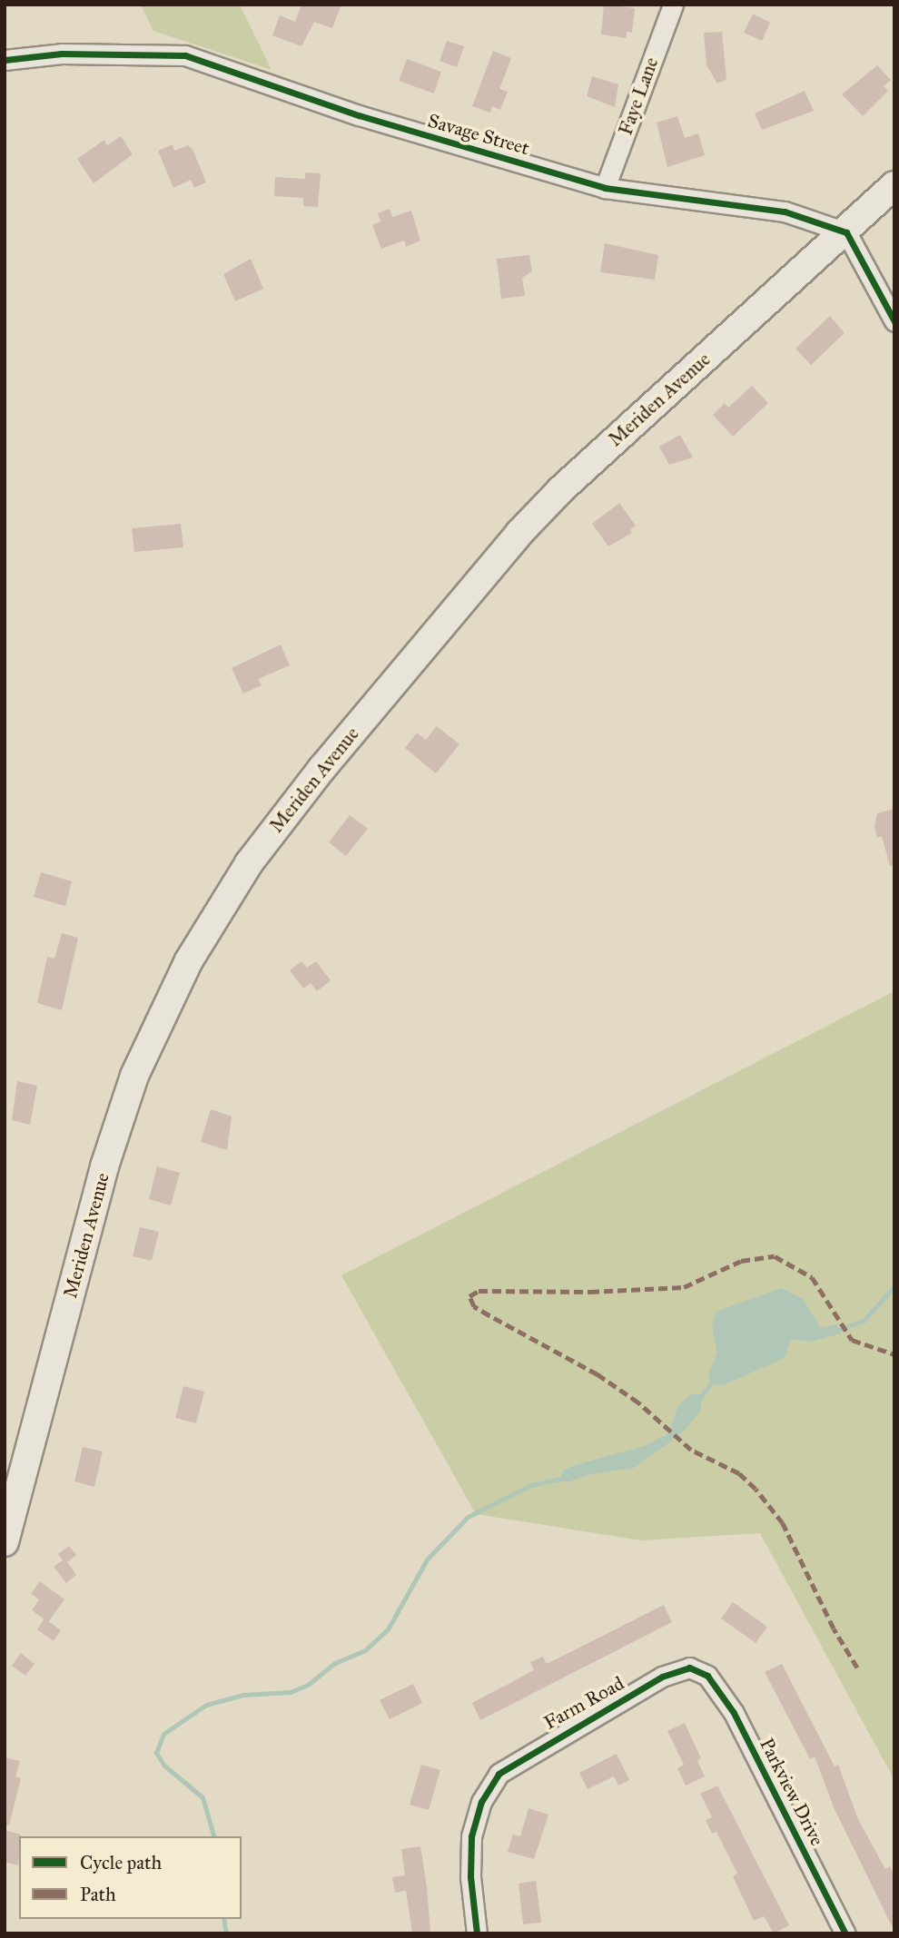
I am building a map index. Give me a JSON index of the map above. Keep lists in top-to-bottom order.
{
  "streets": {
    "main road": ["Meriden Avenue"],
    "street": [
      "Faye Lane",
      "Savage Street",
      "Farm Road",
      "Parkview Drive"
    ]
  },
  "crossings": [
    ["Faye Lane", "Savage Street"],
    ["Savage Street", "Meriden Avenue"],
    ["Farm Road", "Parkview Drive"]
  ],
  "legend": ["Cycle path", "Path"]
}
